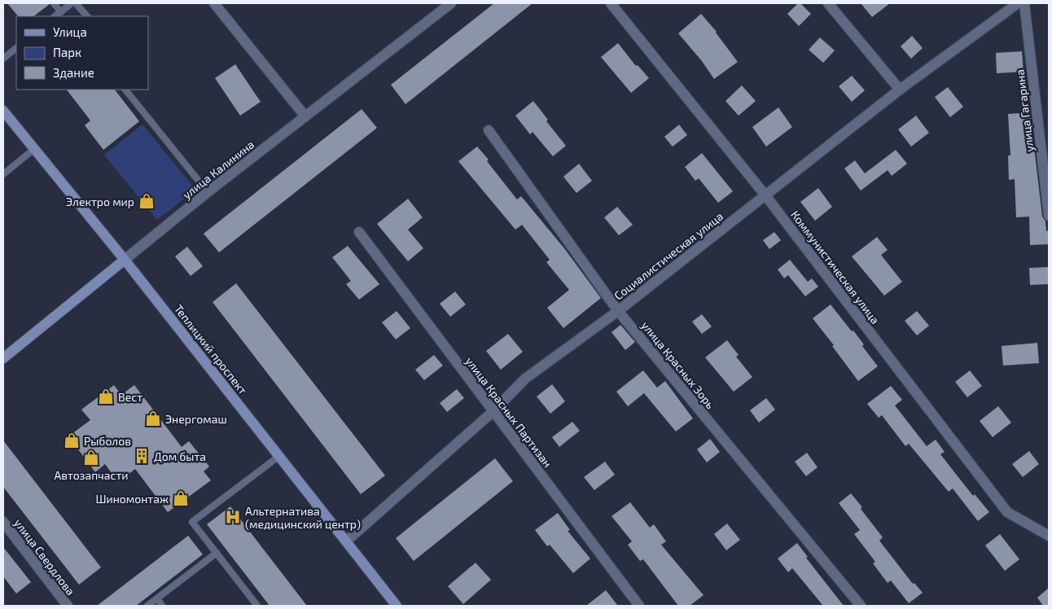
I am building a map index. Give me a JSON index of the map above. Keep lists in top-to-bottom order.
{
  "streets": {
    "main road": ["улица Калинина", "Теплицкий проспект"],
    "street": [
      "улица Гагарина",
      "Социалистическая улица",
      "Коммунистическая улица",
      "улица Красных Зорь",
      "улица Красных Партизан",
      "улица Свердлова"
    ]
  },
  "crossings": [
    ["улица Калинина", "Теплицкий проспект"],
    ["Социалистическая улица", "Коммунистическая улица"],
    ["Социалистическая улица", "Теплицкий проспект"],
    ["Социалистическая улица", "улица Красных Зорь"],
    ["Социалистическая улица", "улица Красных Партизан"]
  ],
  "places": {
    "shop": [
      "Электро мир",
      "Вест",
      "Энергомаш",
      "Рыболов",
      "Автозапчасти",
      "Шиномонтаж"
    ],
    "building": ["Дом быта"],
    "hospital": ["Альтернатива (медицинский центр)"]
  },
  "legend": ["Улица", "Парк", "Здание"]
}
